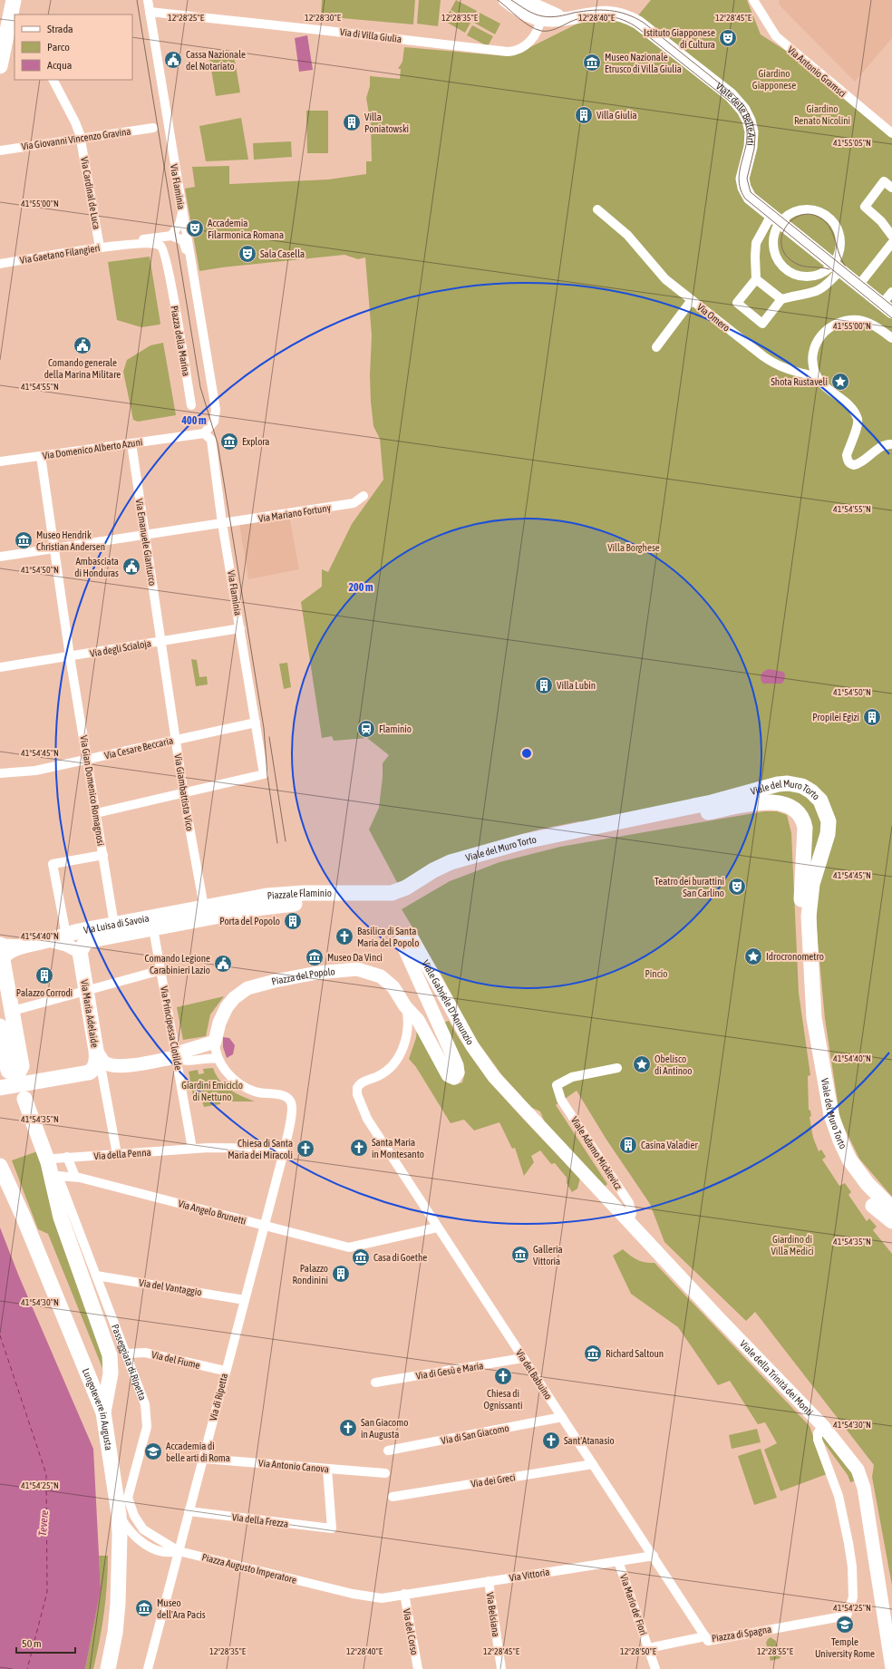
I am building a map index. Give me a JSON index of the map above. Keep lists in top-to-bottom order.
{
  "streets": {
    "main road": [
      "Viale del Muro Torto",
      "Piazzale Flaminio",
      "Via Luisa di Savoia",
      "Via Maria Adelaide",
      "Passeggiata di Ripetta",
      "Lungotevere in Augusta"
    ],
    "street": [
      "Via di Villa Giulia",
      "Via Antonio Gramsci",
      "Viale delle Belle Arti",
      "Via Giovanni Vincenzo Gravina",
      "Via Flaminia",
      "Via Cardinal de Luca",
      "Via Gaetano Filangieri",
      "Via Omero",
      "Piazza della Marina",
      "Via Domenico Alberto Azuni",
      "Via Mariano Fortuny",
      "Via Emanuele Gianturco",
      "Via degli Scialoja",
      "Via Cesare Beccaria",
      "Via Gian Domenico Romagnosi",
      "Via Giambattista Vico",
      "Piazza del Popolo",
      "Viale Gabriele D'Annunzio",
      "Via Principessa Clotilde",
      "Viale Adamo Mickievicz",
      "Via della Penna",
      "Via Angelo Brunetti",
      "Via del Vantaggio",
      "Via del Fiume",
      "Via di Gesù e Maria",
      "Via del Babuino",
      "Viale della Trinità dei Monti",
      "Via di Ripetta",
      "Via di San Giacomo",
      "Via Antonio Canova",
      "Via dei Greci",
      "Via della Frezza",
      "Piazza Augusto Imperatore",
      "Via Vittoria",
      "Via Mario de' Fiori",
      "Via Belsiana",
      "Via del Corso",
      "Piazza di Spagna"
    ]
  },
  "crossings": [
    ["Via di Villa Giulia", "Via Flaminia"],
    ["Via Giovanni Vincenzo Gravina", "Via Cardinal de Luca"],
    ["Via Flaminia", "Via Domenico Alberto Azuni"],
    ["Via Flaminia", "Via Mariano Fortuny"],
    ["Via Flaminia", "Via degli Scialoja"],
    ["Via Flaminia", "Via Cesare Beccaria"],
    ["Via Flaminia", "Via Giambattista Vico"],
    ["Via Cardinal de Luca", "Via Gaetano Filangieri"],
    ["Via Gaetano Filangieri", "Piazza della Marina"],
    ["Via Domenico Alberto Azuni", "Via Emanuele Gianturco"],
    ["Via Domenico Alberto Azuni", "Via Gian Domenico Romagnosi"],
    ["Via Mariano Fortuny", "Via Emanuele Gianturco"],
    ["Via Mariano Fortuny", "Via Gian Domenico Romagnosi"],
    ["Via Emanuele Gianturco", "Via degli Scialoja"],
    ["Via Emanuele Gianturco", "Via Giambattista Vico"],
    ["Via degli Scialoja", "Via Gian Domenico Romagnosi"],
    ["Via degli Scialoja", "Via Giambattista Vico"],
    ["Via Cesare Beccaria", "Via Gian Domenico Romagnosi"],
    ["Via Cesare Beccaria", "Via Giambattista Vico"],
    ["Via Gian Domenico Romagnosi", "Via Luisa di Savoia"],
    ["Via Giambattista Vico", "Piazzale Flaminio"],
    ["Via Giambattista Vico", "Via Luisa di Savoia"],
    ["Viale del Muro Torto", "Piazzale Flaminio"],
    ["Piazzale Flaminio", "Via Luisa di Savoia"],
    ["Via Luisa di Savoia", "Via Maria Adelaide"],
    ["Via Luisa di Savoia", "Via Principessa Clotilde"],
    ["Piazza del Popolo", "Viale Gabriele D'Annunzio"],
    ["Piazza del Popolo", "Via del Babuino"],
    ["Piazza del Popolo", "Via di Ripetta"],
    ["Viale Gabriele D'Annunzio", "Viale Adamo Mickievicz"],
    ["Viale Gabriele D'Annunzio", "Viale della Trinità dei Monti"],
    ["Via Principessa Clotilde", "Via della Penna"],
    ["Viale Adamo Mickievicz", "Viale della Trinità dei Monti"],
    ["Via della Penna", "Passeggiata di Ripetta"],
    ["Via della Penna", "Via di Ripetta"],
    ["Via Angelo Brunetti", "Passeggiata di Ripetta"],
    ["Via Angelo Brunetti", "Via del Babuino"],
    ["Via Angelo Brunetti", "Via di Ripetta"],
    ["Via del Vantaggio", "Passeggiata di Ripetta"],
    ["Via del Vantaggio", "Via di Ripetta"],
    ["Via del Fiume", "Passeggiata di Ripetta"],
    ["Via del Fiume", "Via di Ripetta"],
    ["Passeggiata di Ripetta", "Via di Ripetta"],
    ["Passeggiata di Ripetta", "Lungotevere in Augusta"],
    ["Passeggiata di Ripetta", "Piazza Augusto Imperatore"],
    ["Via di Gesù e Maria", "Via del Babuino"],
    ["Via del Babuino", "Via di San Giacomo"],
    ["Via del Babuino", "Via dei Greci"],
    ["Via del Babuino", "Via Vittoria"],
    ["Via del Babuino", "Piazza di Spagna"],
    ["Viale della Trinità dei Monti", "Piazza di Spagna"],
    ["Via di Ripetta", "Via Antonio Canova"],
    ["Via di Ripetta", "Via della Frezza"],
    ["Via di Ripetta", "Piazza Augusto Imperatore"],
    ["Via Antonio Canova", "Via della Frezza"],
    ["Piazza Augusto Imperatore", "Via Vittoria"],
    ["Piazza Augusto Imperatore", "Via del Corso"],
    ["Via Vittoria", "Via Mario de' Fiori"],
    ["Via Vittoria", "Via Belsiana"],
    ["Via Vittoria", "Via del Corso"]
  ],
  "water": ["Tevere"],
  "parks": [
    "Giardino Giapponese",
    "Giardino Renato Nicolini",
    "Villa Borghese",
    "Pincio",
    "Giardini Emiciclo di Nettuno",
    "Giardino di Villa Medici"
  ],
  "places": {
    "theatre": [
      "Istituto Giapponese di Cultura",
      "Accademia Filarmonica Romana",
      "Sala Casella",
      "Teatro dei burattini San Carlino"
    ],
    "public building": [
      "Cassa Nazionale del Notariato",
      "Comando generale della Marina Militare",
      "Ambasciata di Honduras",
      "Comando Legione Carabinieri Lazio"
    ],
    "museum": [
      "Museo Nazionale Etrusco di Villa Giulia",
      "Explora",
      "Museo Hendrik Christian Andersen",
      "Museo Da Vinci",
      "Galleria Vittoria",
      "Casa di Goethe",
      "Richard Saltoun",
      "Museo dell'Ara Pacis"
    ],
    "building": [
      "Villa Giulia",
      "Villa Poniatowski",
      "Villa Lubin",
      "Propilei Egizi",
      "Porta del Popolo",
      "Palazzo Corrodi",
      "Casina Valadier",
      "Palazzo Rondinini"
    ],
    "place": ["Shota Rustaveli", "Idrocronometro", "Obelisco di Antinoo"],
    "station": ["Flaminio"],
    "church": [
      "Basilica di Santa Maria del Popolo",
      "Santa Maria in Montesanto",
      "Chiesa di Santa Maria dei Miracoli",
      "Chiesa di Ognissanti",
      "San Giacomo in Augusta",
      "Sant'Atanasio"
    ],
    "school or university": ["Accademia di belle arti di Roma", "Temple University Rome"]
  },
  "legend": ["Strada", "Parco", "Acqua"],
  "scale_bar": "50 m",
  "coordinates": [
    "12°28'25\"E",
    "12°28'30\"E",
    "12°28'35\"E",
    "12°28'40\"E",
    "12°28'45\"E",
    "41°55'05\"N",
    "41°55'00\"N",
    "41°54'55\"N",
    "41°54'50\"N",
    "41°54'45\"N",
    "41°54'40\"N",
    "41°54'35\"N",
    "41°54'30\"N",
    "41°54'25\"N",
    "12°28'50\"E",
    "12°28'55\"E"
  ],
  "rings": ["400 m", "200 m"]
}
